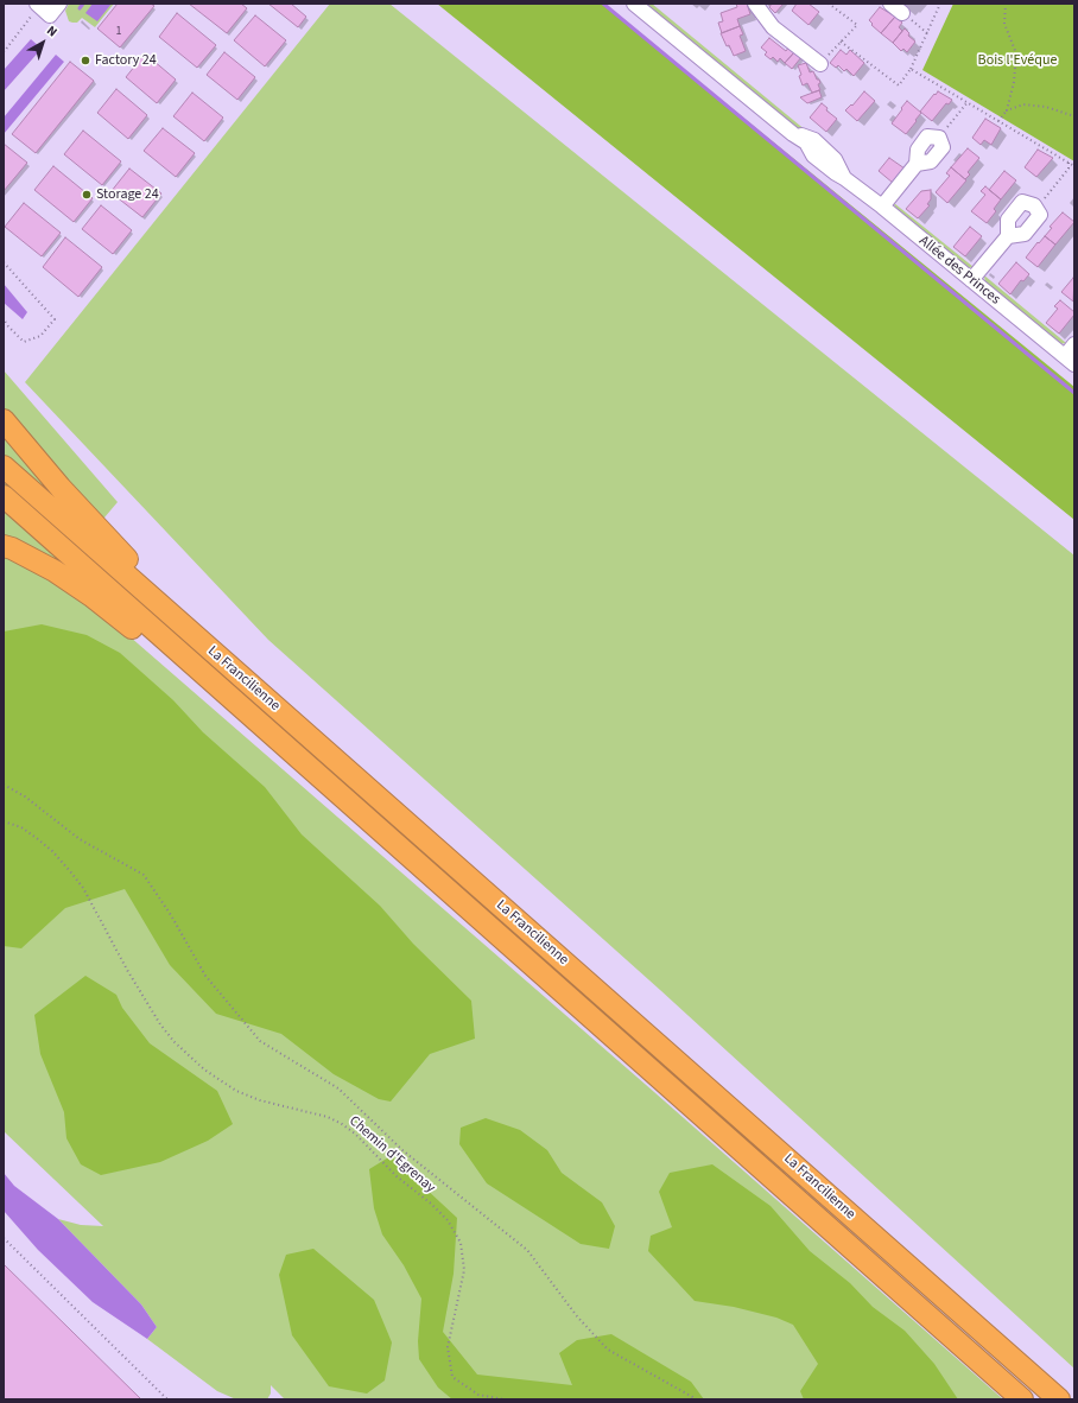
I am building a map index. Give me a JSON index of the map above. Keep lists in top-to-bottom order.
{
  "streets": {
    "highway": ["La Francilienne"],
    "street": ["Allée des Princes"],
    "path": ["Chemin d'Egrenay"]
  },
  "parks": ["Bois l'Evéque"],
  "places": ["Factory 24", "Storage 24"],
  "house_numbers": ["1"],
  "north": "top right"
}
